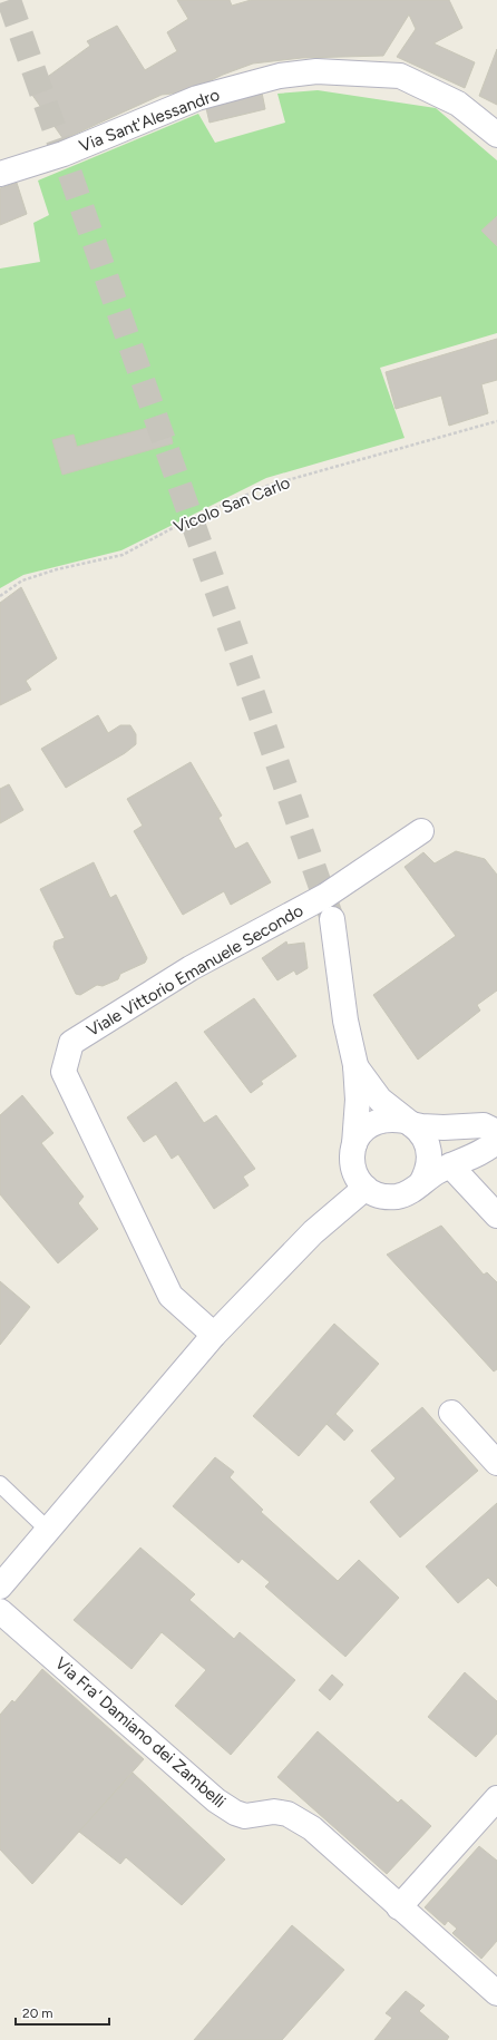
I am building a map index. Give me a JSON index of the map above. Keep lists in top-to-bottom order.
{
  "streets": {
    "street": ["Via Sant'Alessandro", "Viale Vittorio Emanuele Secondo", "Via Fra' Damiano dei Zambelli"],
    "path": ["Vicolo San Carlo"]
  },
  "scale_bar": "20 m"
}
